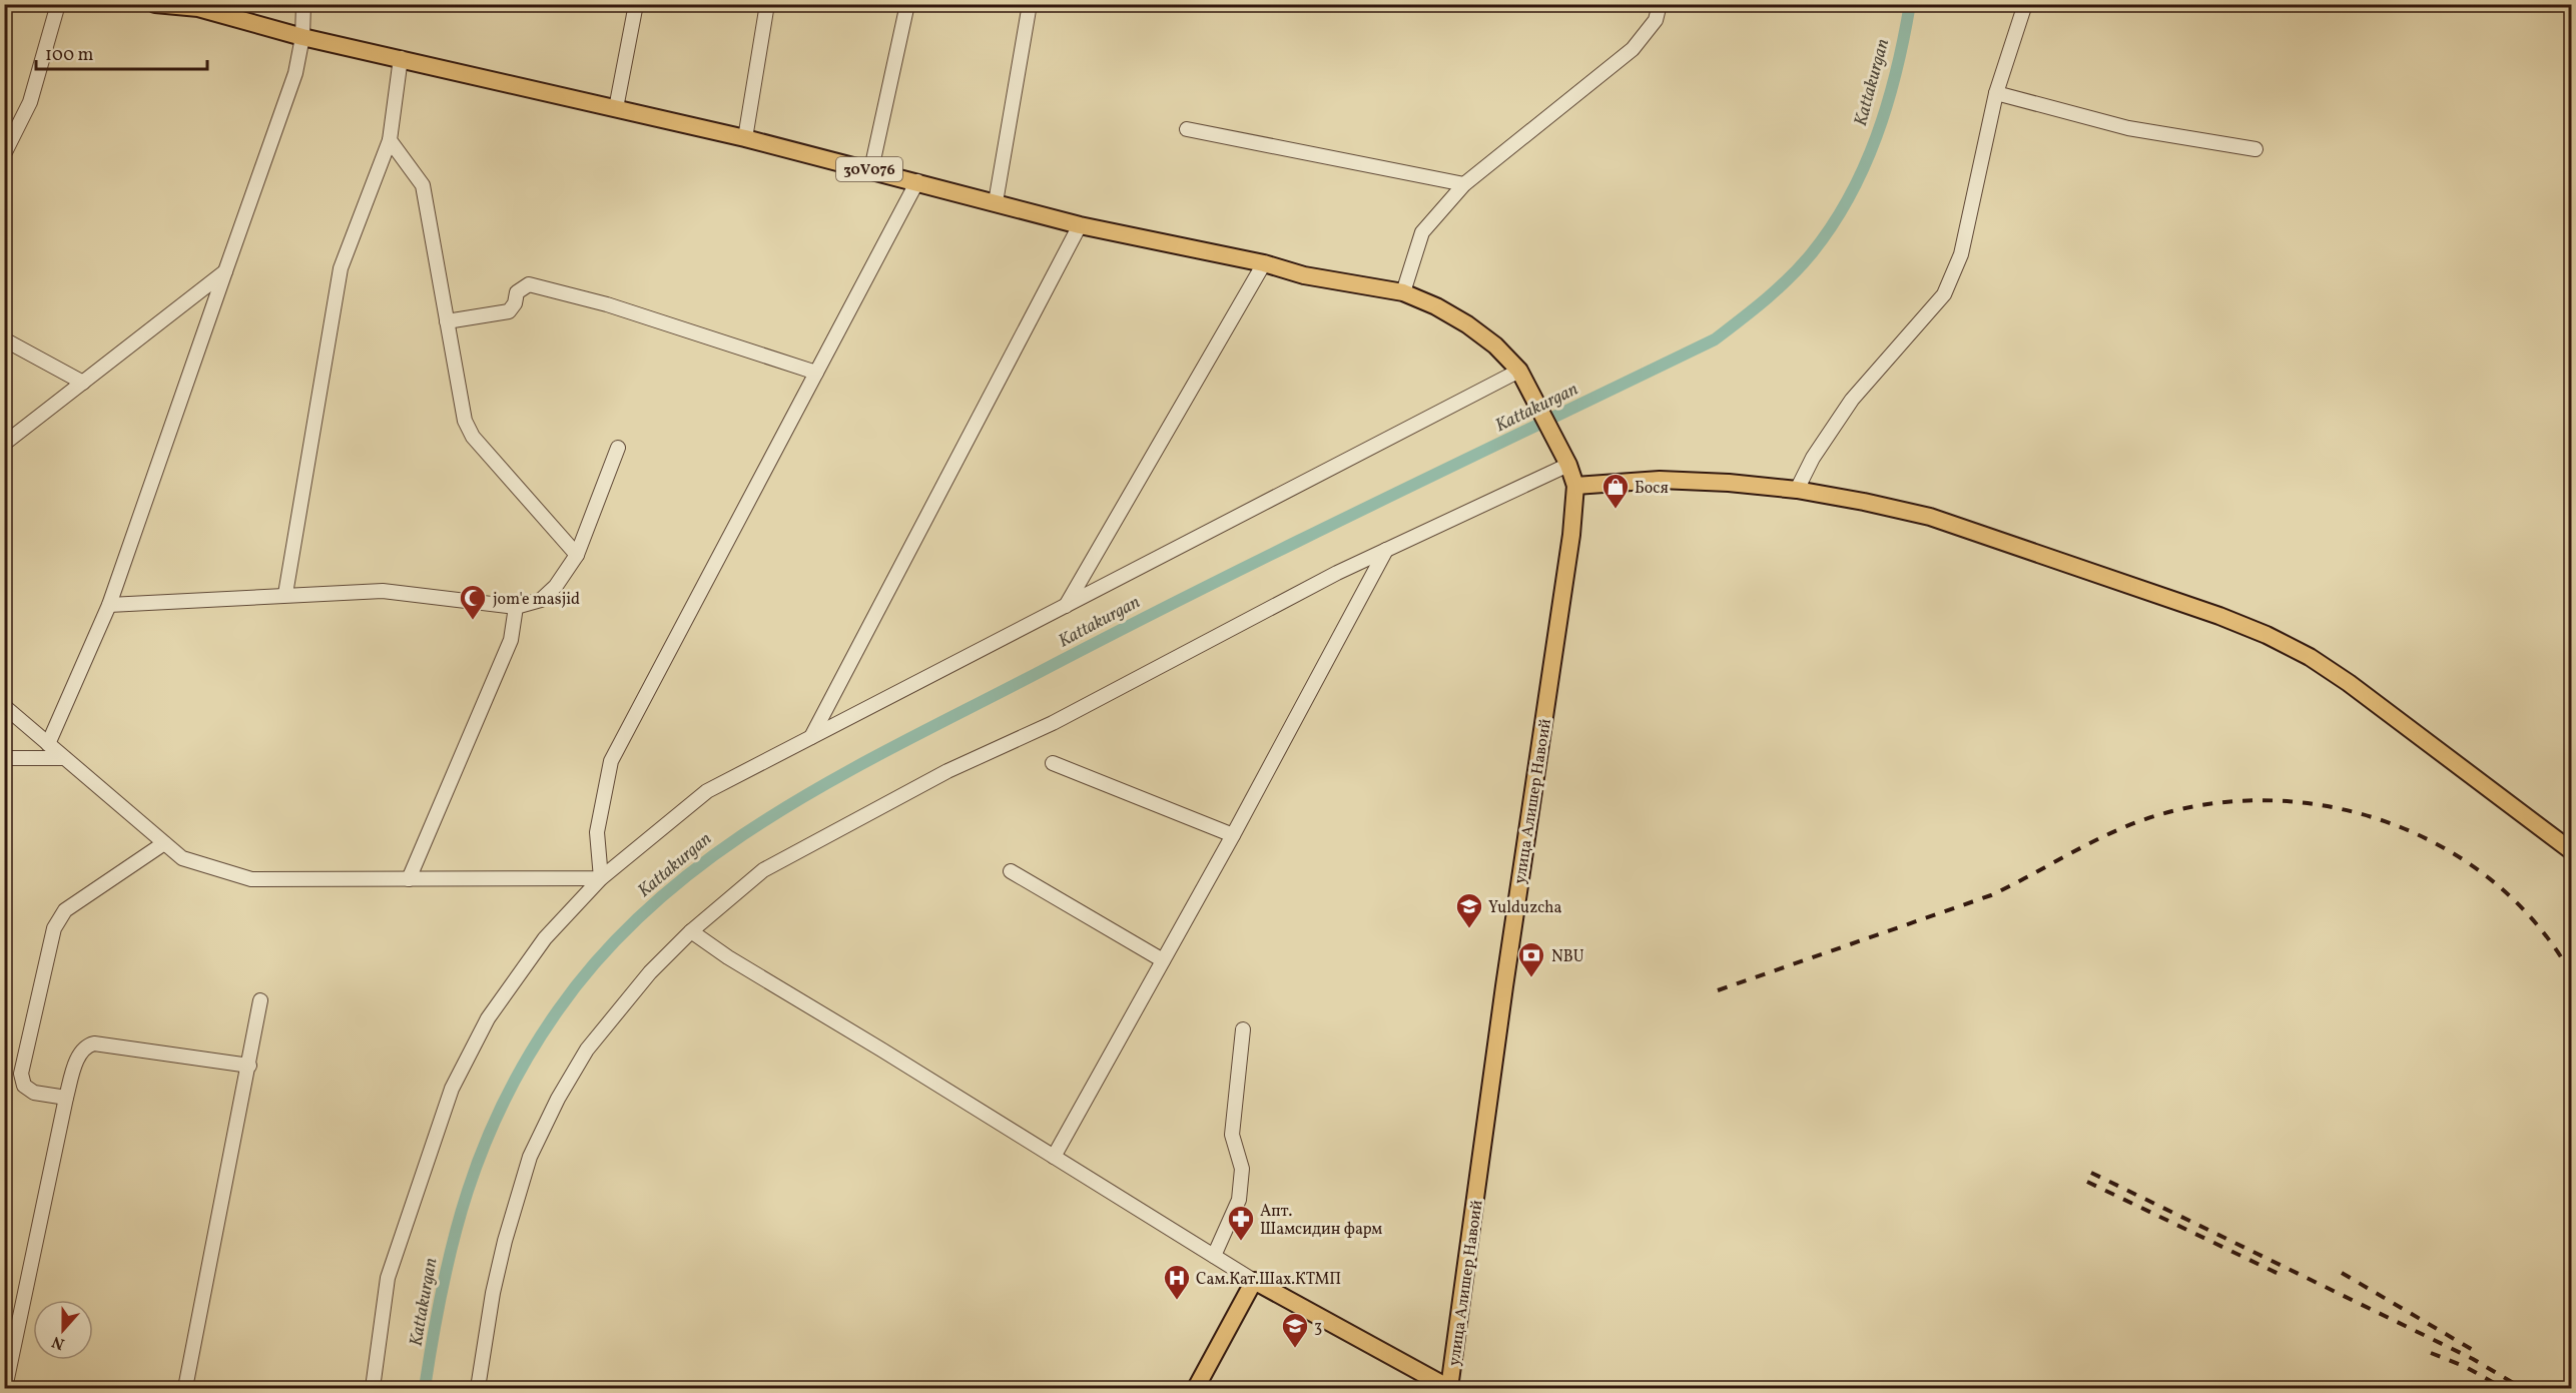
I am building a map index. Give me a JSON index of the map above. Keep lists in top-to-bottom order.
{
  "streets": {
    "main road": ["30V076", "улица Алишер Навоий"]
  },
  "crossings": [
    ["30V076", "улица Алишер Навоий"]
  ],
  "water": ["Kattakurgan"],
  "places": {
    "shop": ["Бося"],
    "mosque": ["jom'e masjid"],
    "school or university": ["Yulduzcha", "3"],
    "bank": ["NBU"],
    "pharmacy": ["Апт. Шамсидин фарм"],
    "hospital": ["Сам.Кат.Шах.КТМП"]
  },
  "scale_bar": "100 m",
  "north": "bottom"
}
